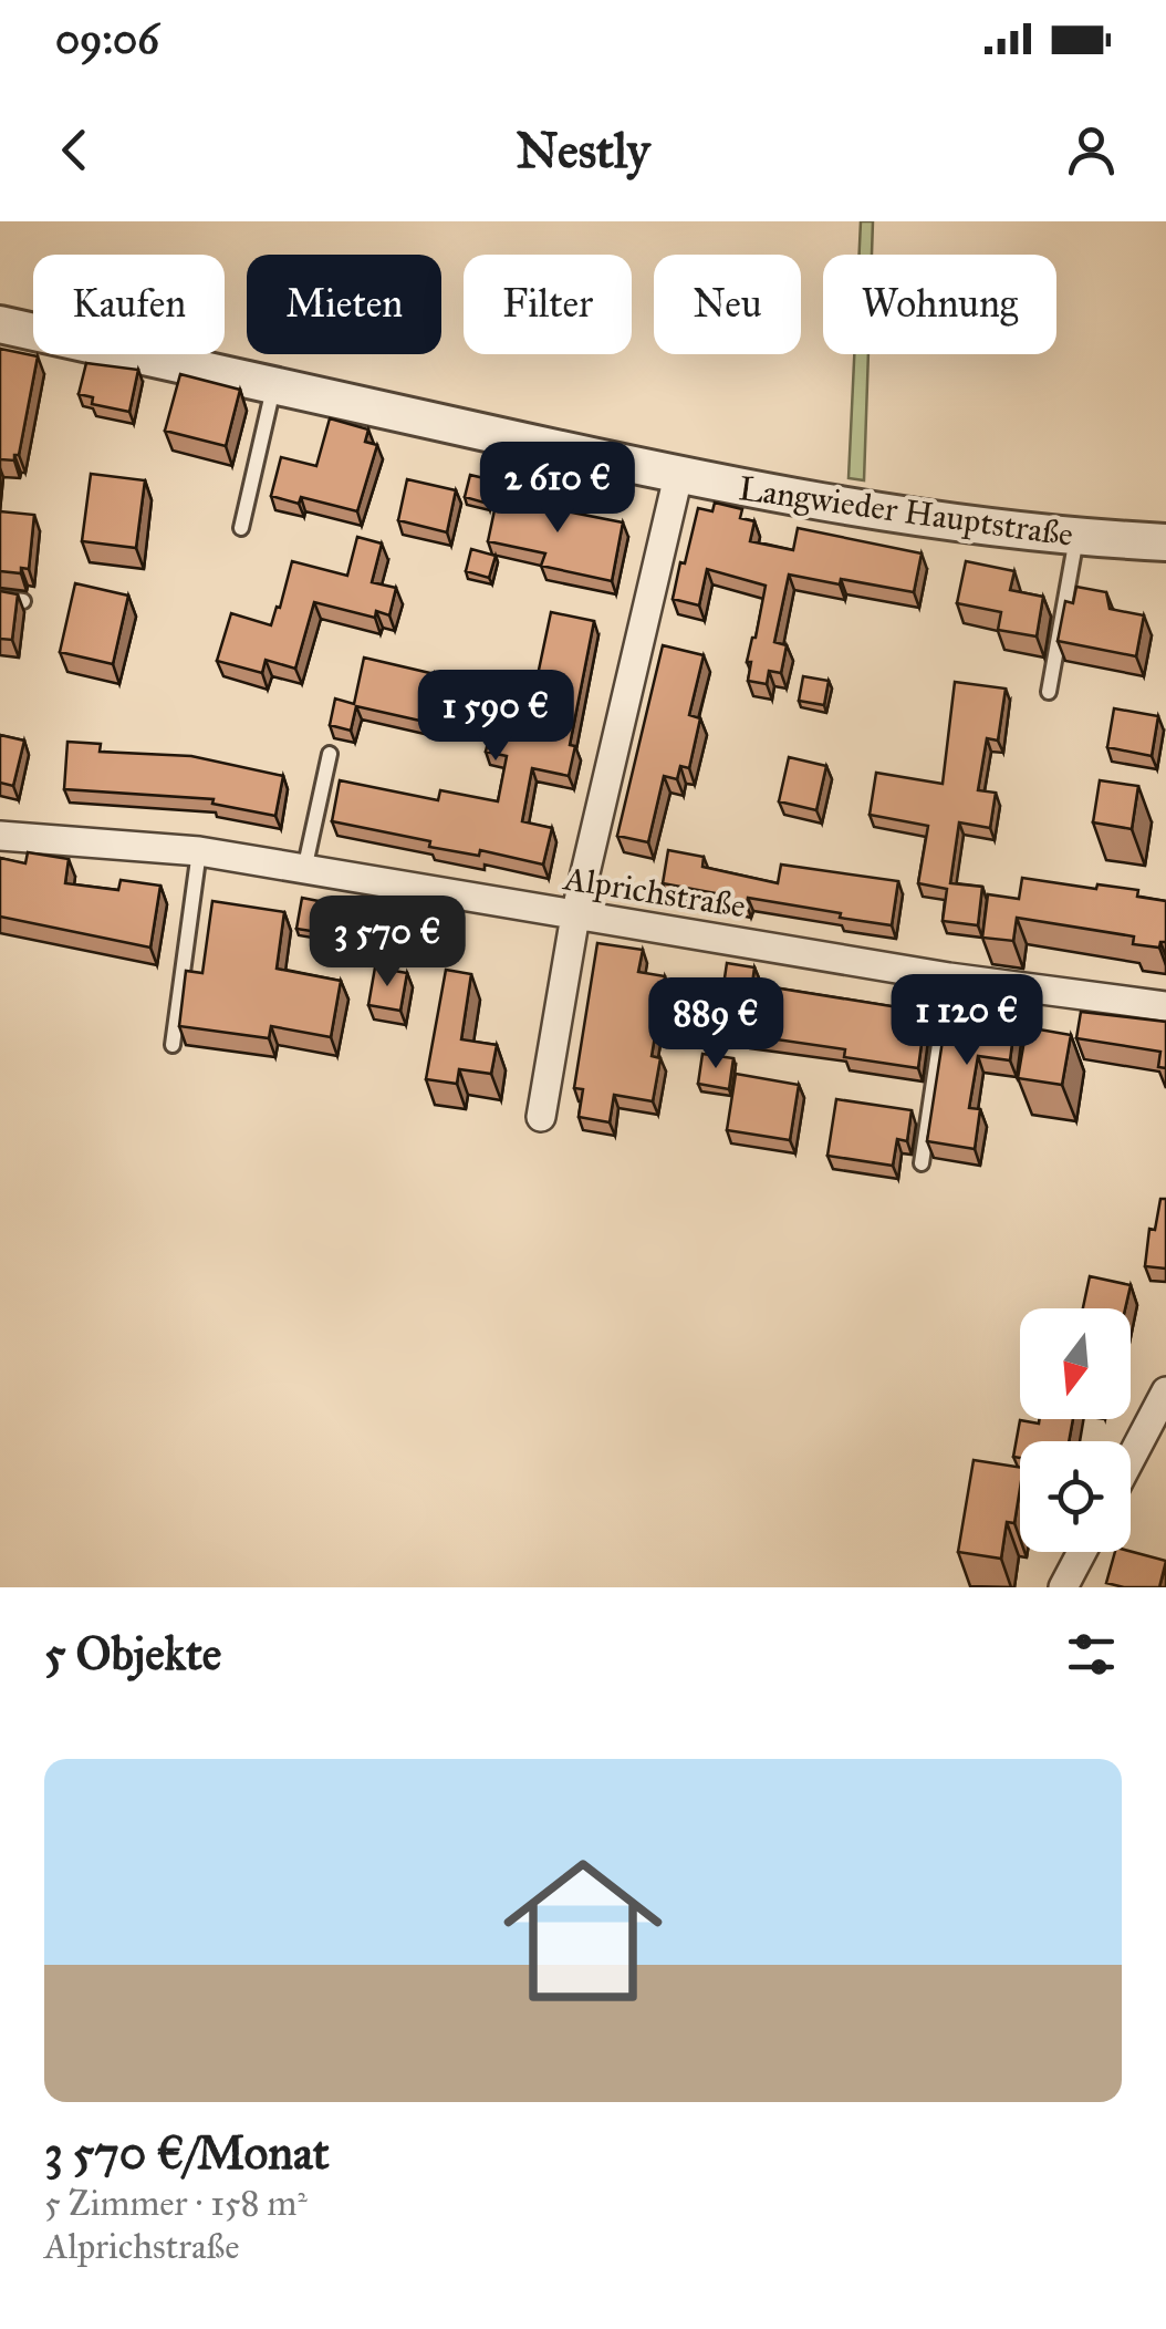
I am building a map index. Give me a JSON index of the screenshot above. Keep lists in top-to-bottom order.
{
  "streets": {
    "street": ["Langwieder Hauptstraße", "Alprichstraße"]
  },
  "north": "bottom",
  "page": {
    "status": "09:06",
    "header": "Nestly",
    "chip": [
      "Kaufen",
      "Mieten",
      "Filter",
      "Neu",
      "Wohnung"
    ],
    "price": [
      "2 610 €",
      "1 590 €",
      "3 570 €",
      "1 120 €",
      "889 €"
    ],
    "heading": "5 Objekte",
    "list": [
      {
        "name": "3 570 €/Monat",
        "note": "5 Zimmer · 158 m² · Alprichstraße"
      }
    ]
  }
}
